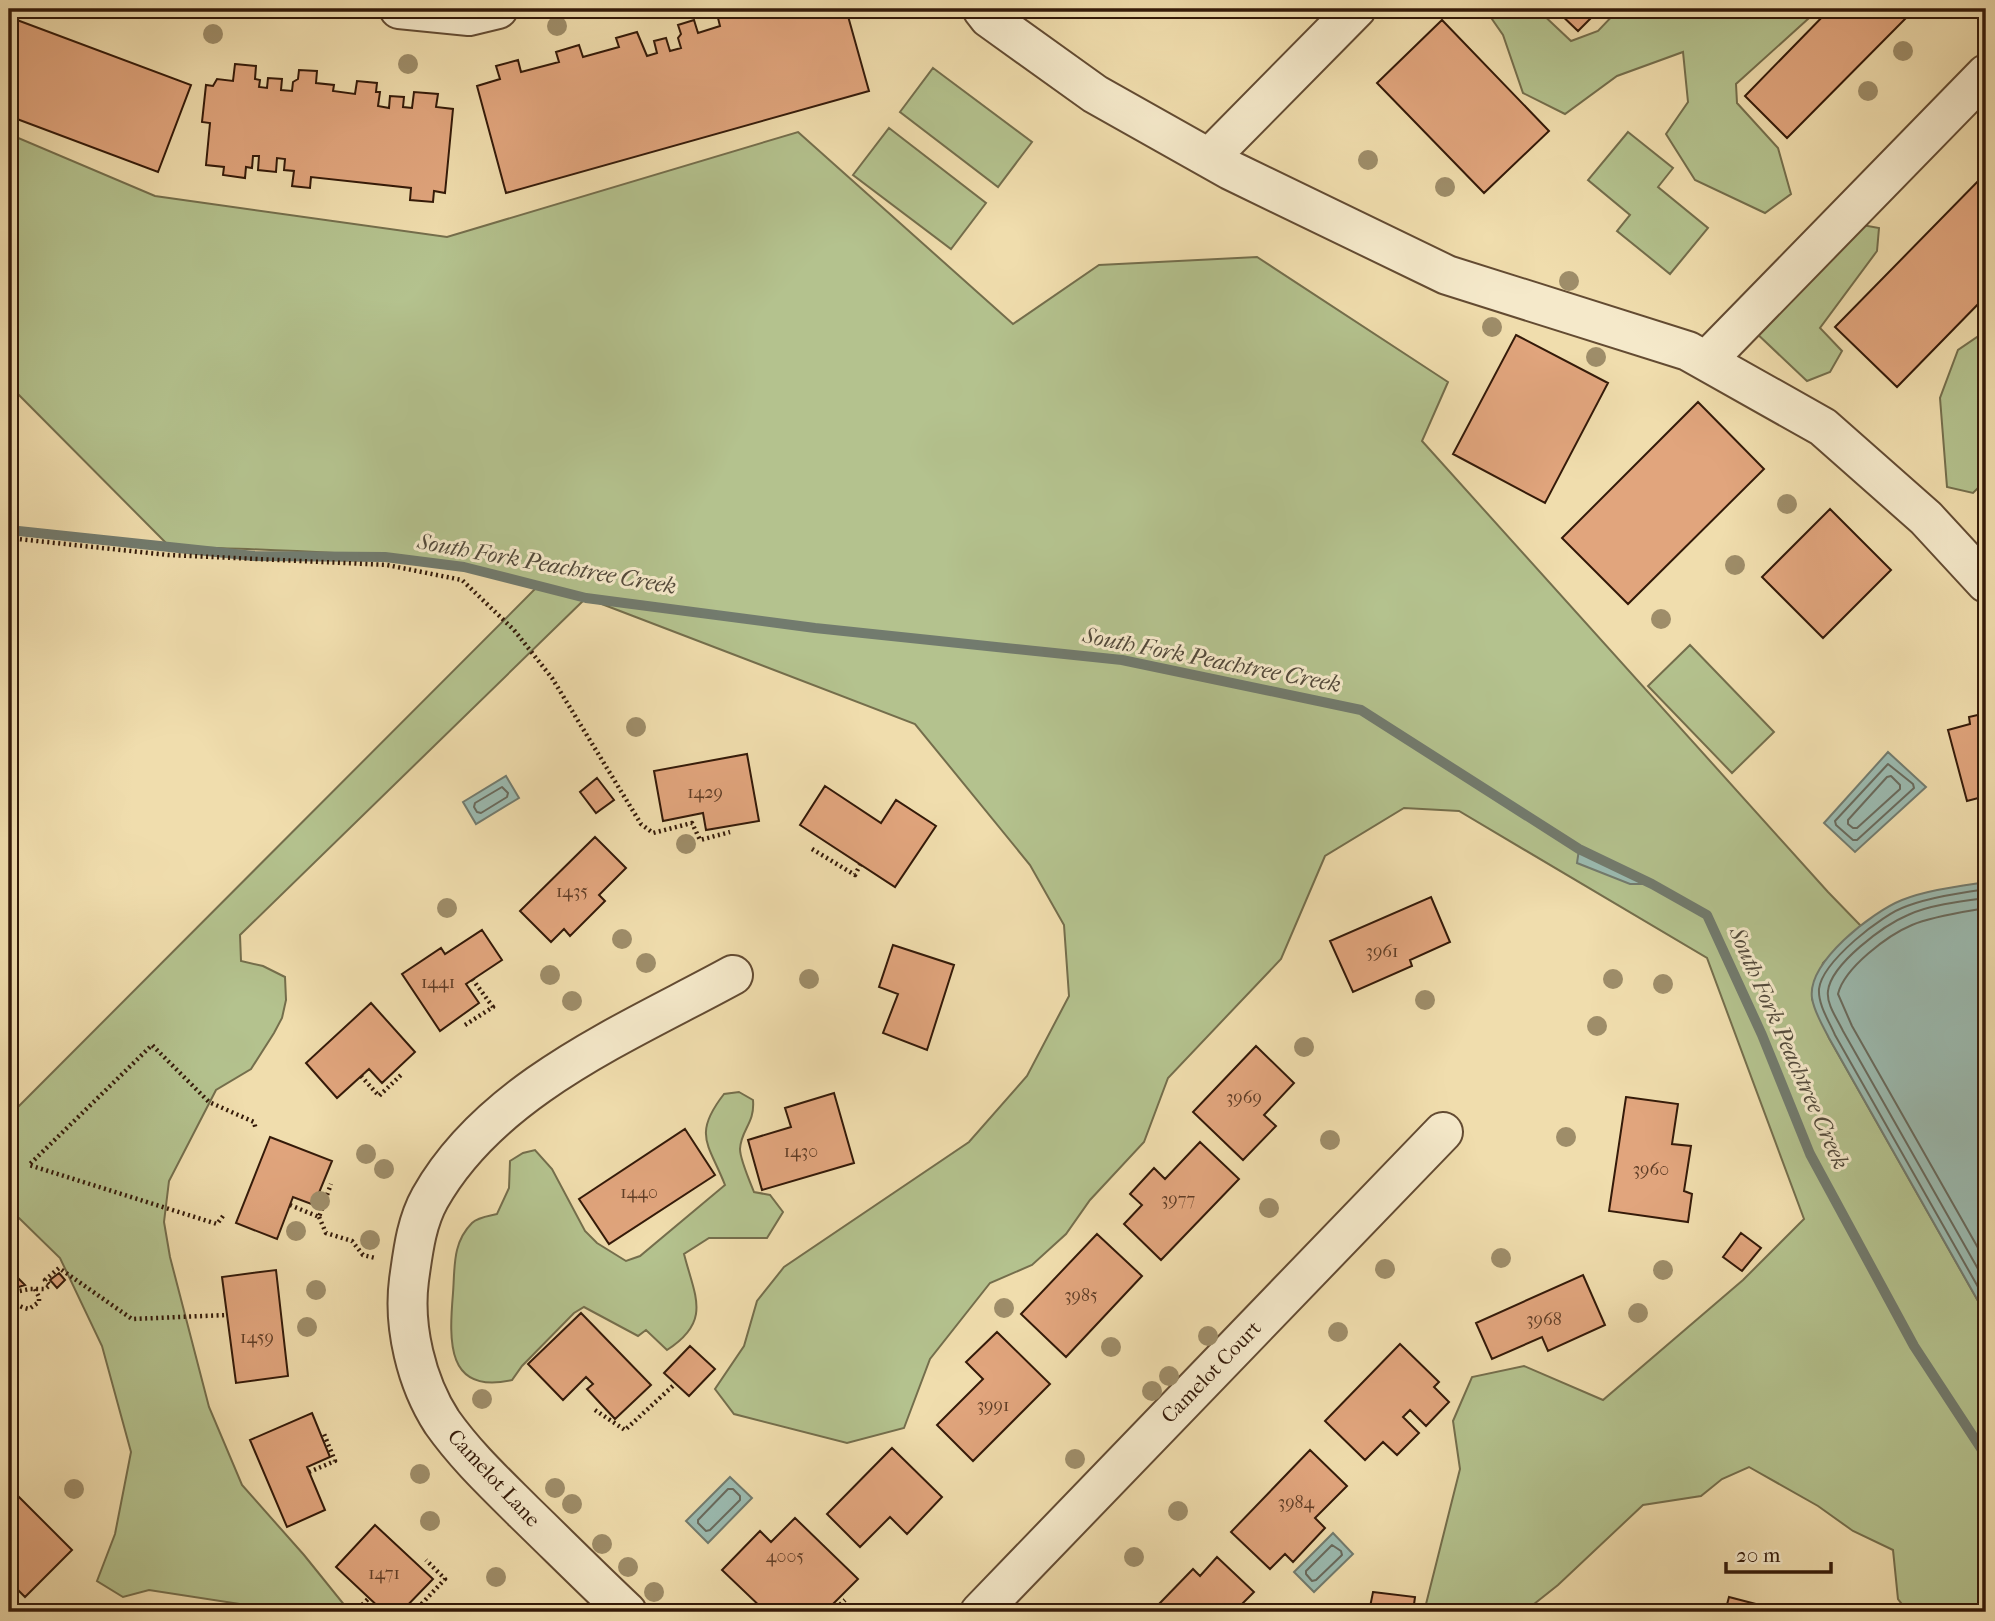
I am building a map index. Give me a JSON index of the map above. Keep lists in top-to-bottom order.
{
  "streets": {
    "street": ["Camelot Court", "Camelot Lane"]
  },
  "water": ["South Fork Peachtree Creek"],
  "house_numbers": [
    "1429",
    "1435",
    "3961",
    "1441",
    "3969",
    "1430",
    "3960",
    "1440",
    "3977",
    "3985",
    "3968",
    "1459",
    "3991",
    "3984",
    "4005",
    "1471"
  ],
  "scale_bar": "20 m"
}
